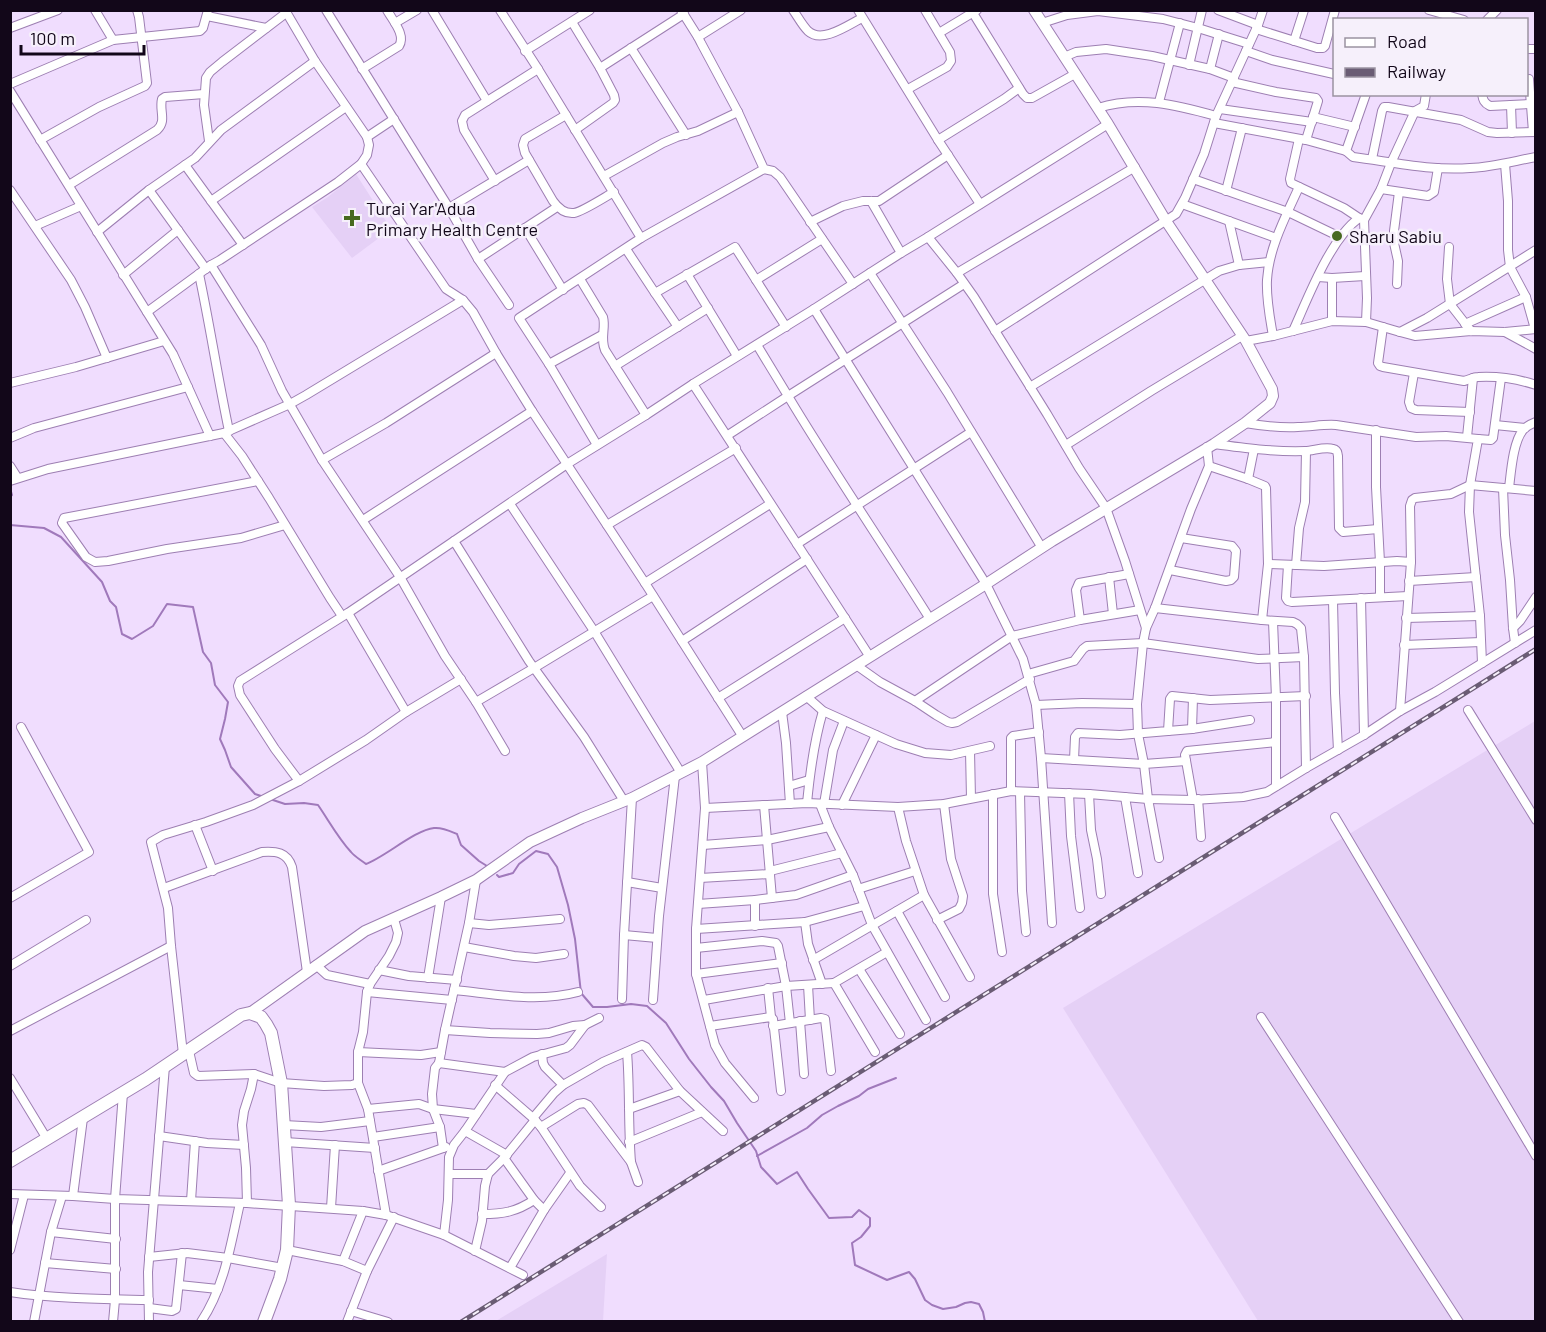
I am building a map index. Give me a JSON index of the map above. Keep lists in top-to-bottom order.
{
  "places": {
    "health": ["Turai Yar'Adua Primary Health Centre"],
    "other": ["Sharu Sabiu"]
  },
  "legend": ["Road", "Railway"],
  "scale_bar": "100 m"
}
